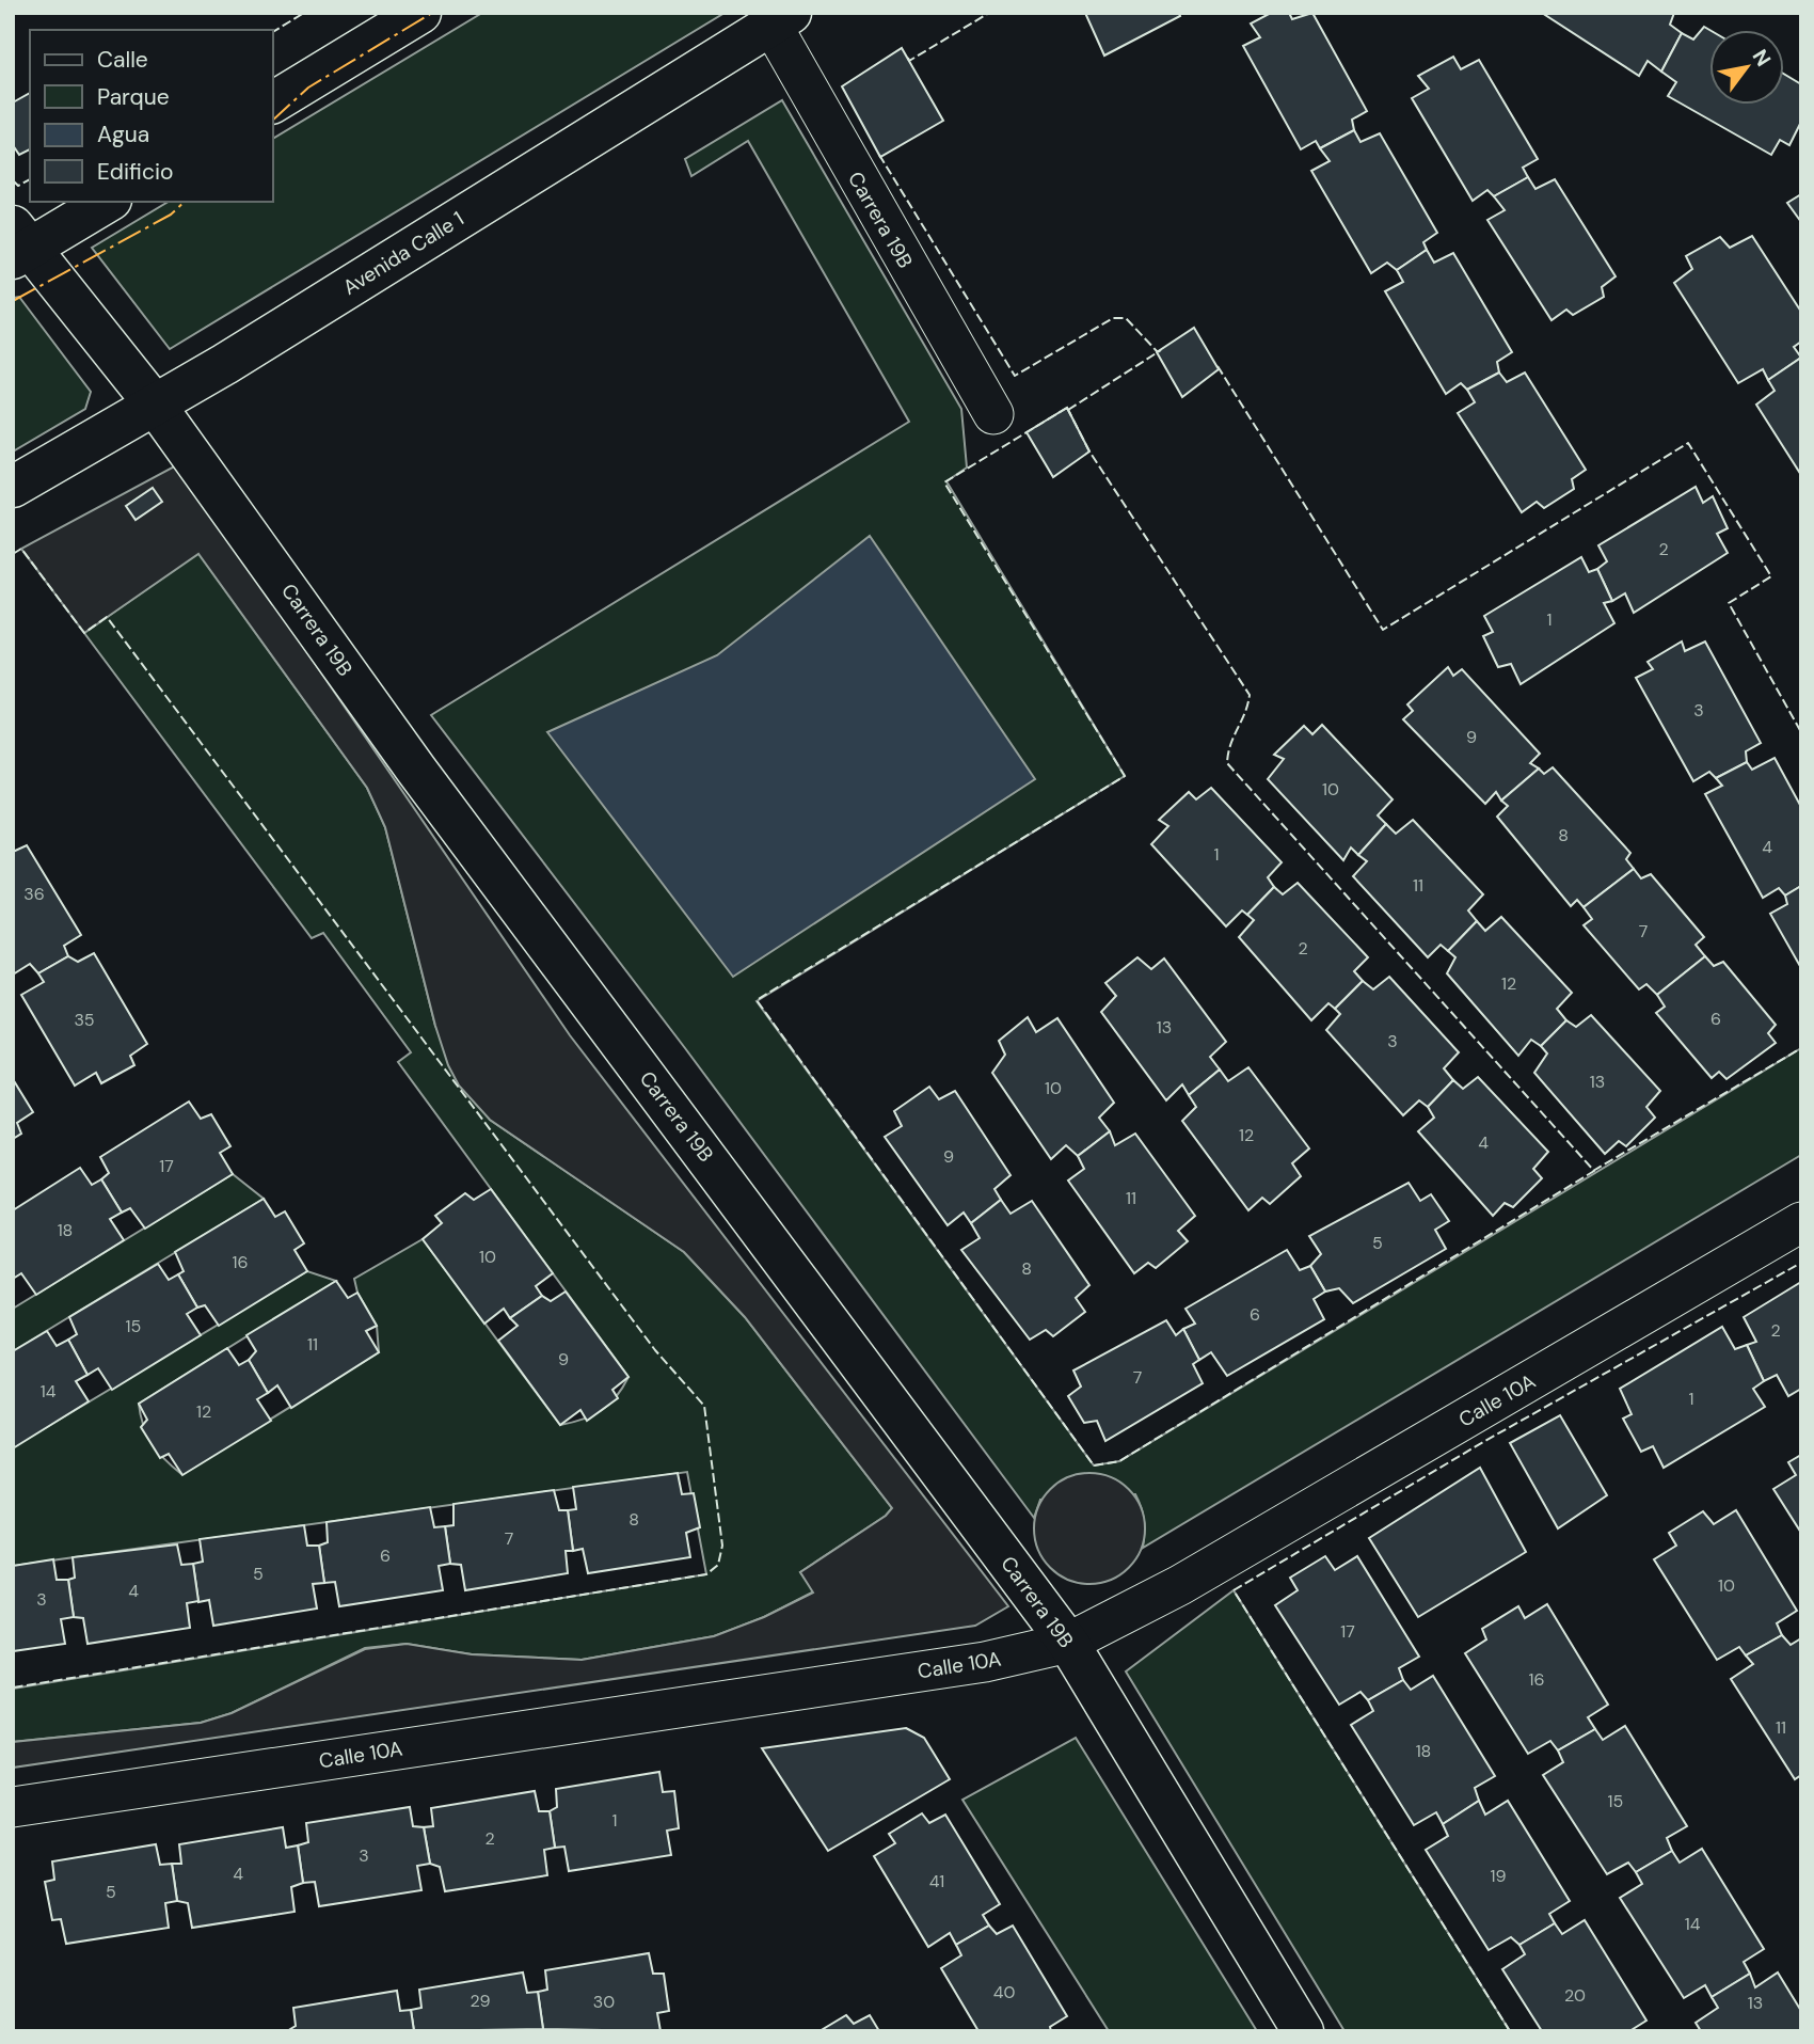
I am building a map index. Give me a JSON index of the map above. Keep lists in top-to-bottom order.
{
  "streets": {
    "street": ["Carrera 19B", "Avenida Calle 1", "Calle 10A"]
  },
  "crossings": [
    ["Carrera 19B", "Avenida Calle 1"],
    ["Carrera 19B", "Calle 10A"]
  ],
  "house_numbers": [
    "2",
    "1",
    "3",
    "9",
    "10",
    "8",
    "4",
    "1",
    "11",
    "36",
    "7",
    "2",
    "12",
    "6",
    "35",
    "13",
    "3",
    "13",
    "10",
    "12",
    "4",
    "9",
    "17",
    "11",
    "18",
    "5",
    "10",
    "16",
    "8",
    "6",
    "15",
    "2",
    "11",
    "9",
    "7",
    "14",
    "1",
    "12",
    "8",
    "7",
    "6",
    "5",
    "10",
    "4",
    "3",
    "17",
    "16",
    "11",
    "18",
    "15",
    "1",
    "2",
    "3",
    "4",
    "19",
    "41",
    "5",
    "14",
    "40",
    "20",
    "29",
    "30",
    "13"
  ],
  "legend": [
    "Calle",
    "Parque",
    "Agua",
    "Edificio"
  ],
  "north": "top right"
}
